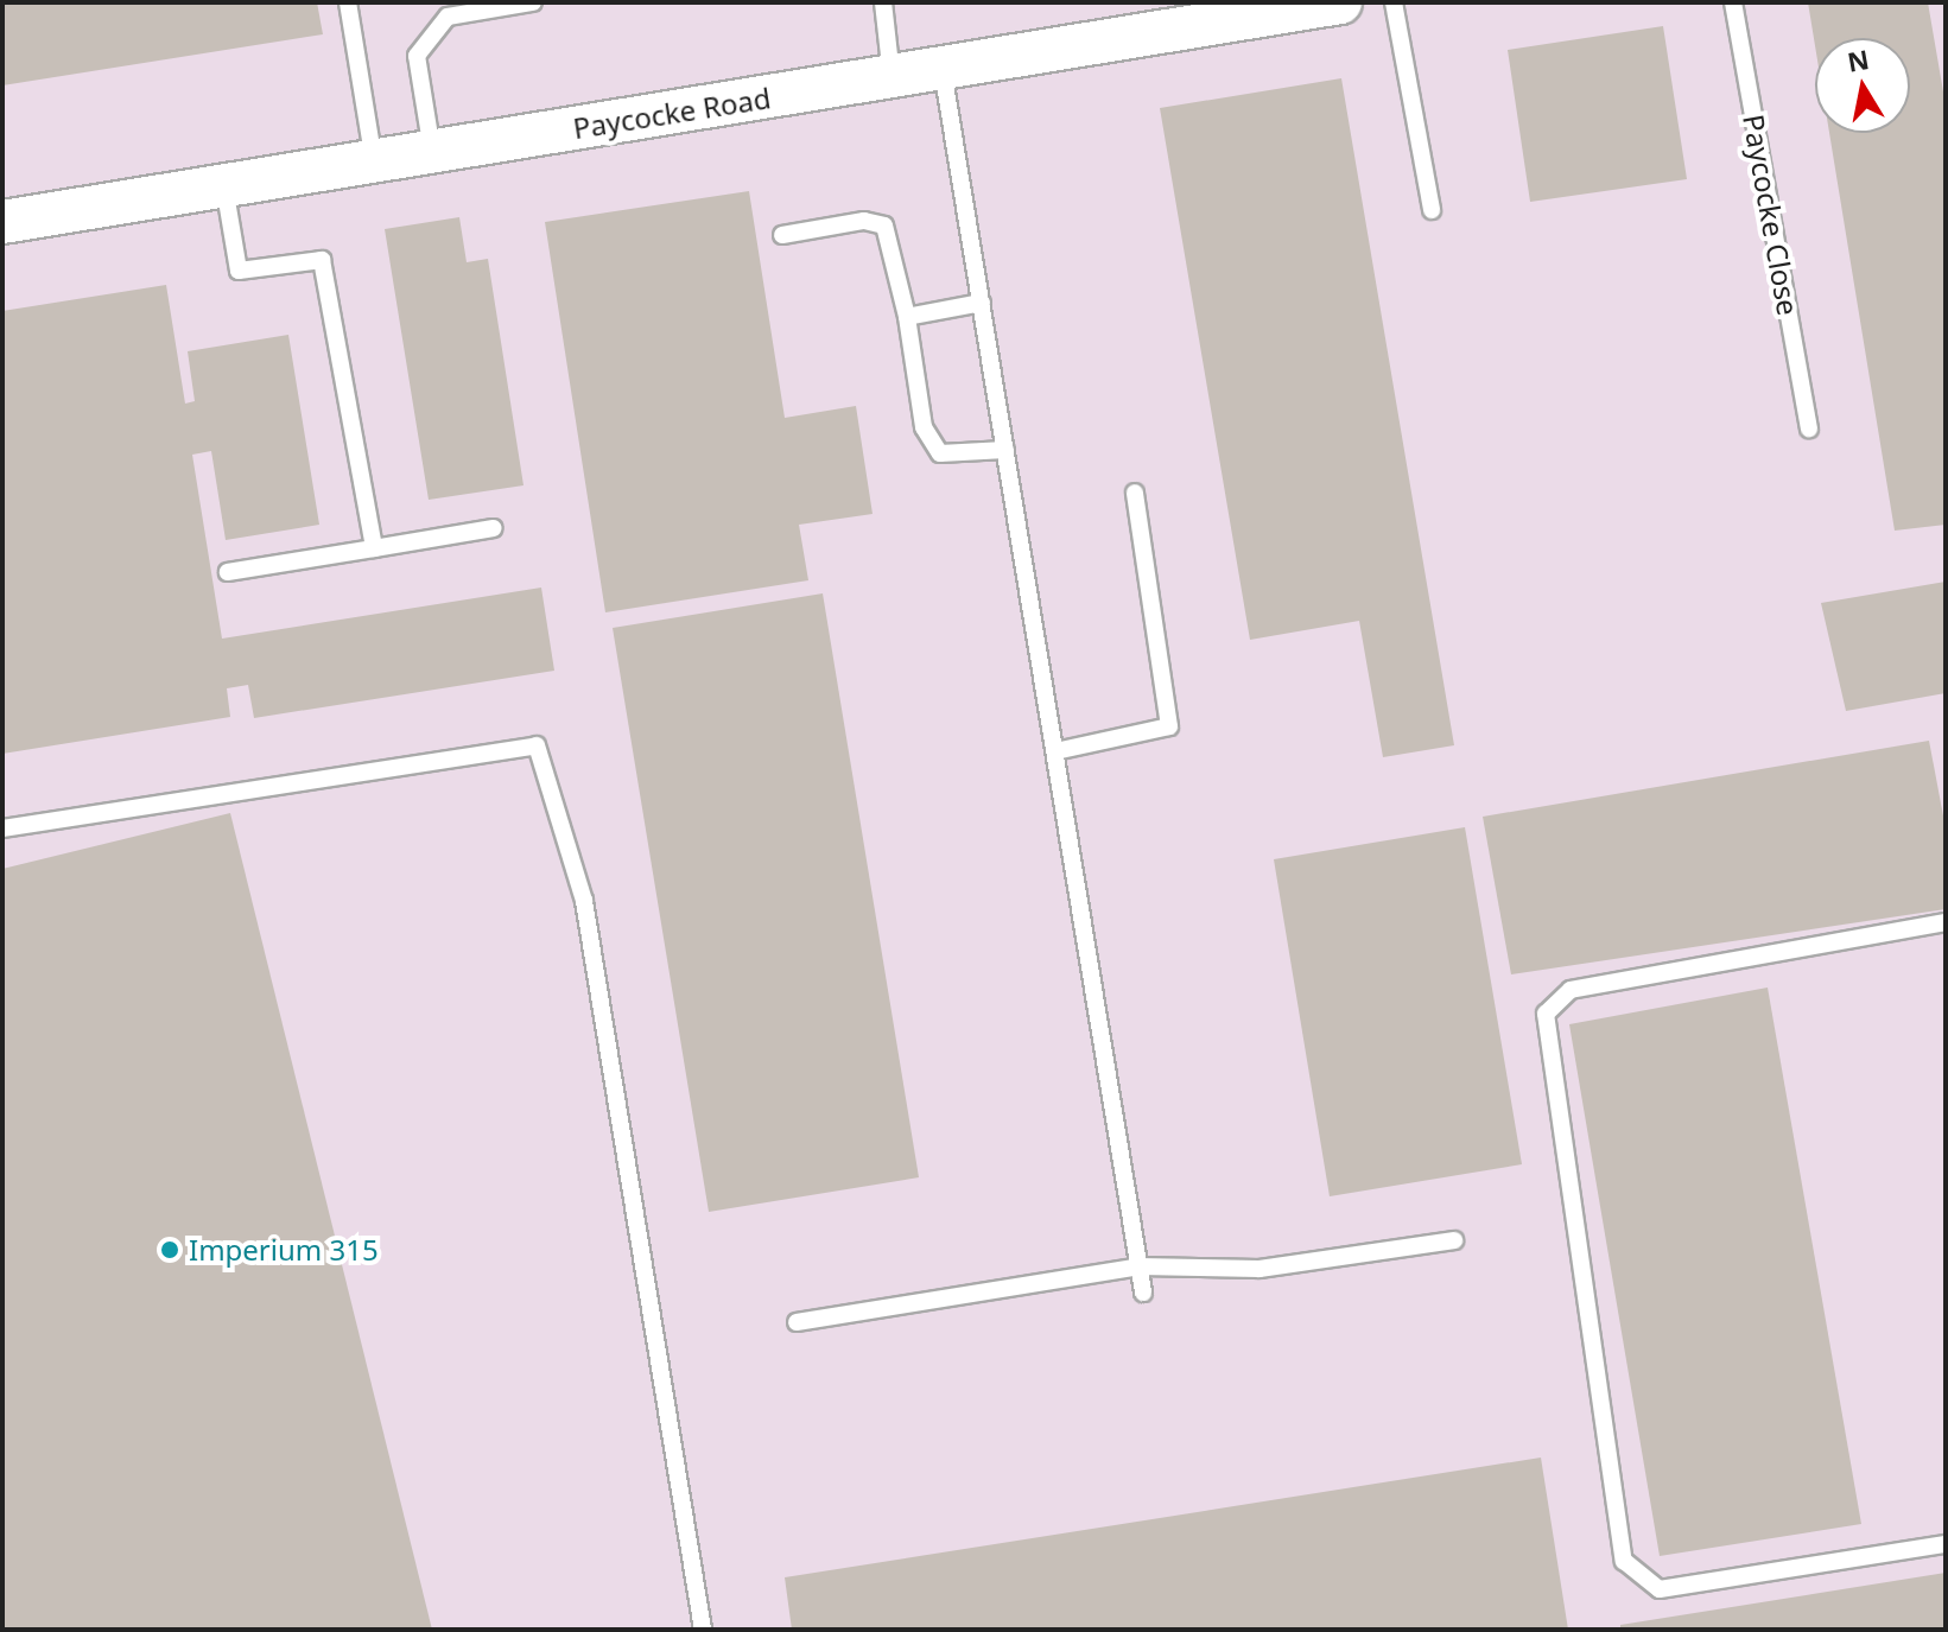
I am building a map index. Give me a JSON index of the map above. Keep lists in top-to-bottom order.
{
  "streets": {
    "street": ["Paycocke Road"],
    "lane": ["Paycocke Close"]
  },
  "places": ["Imperium 315"],
  "north": "top"
}
